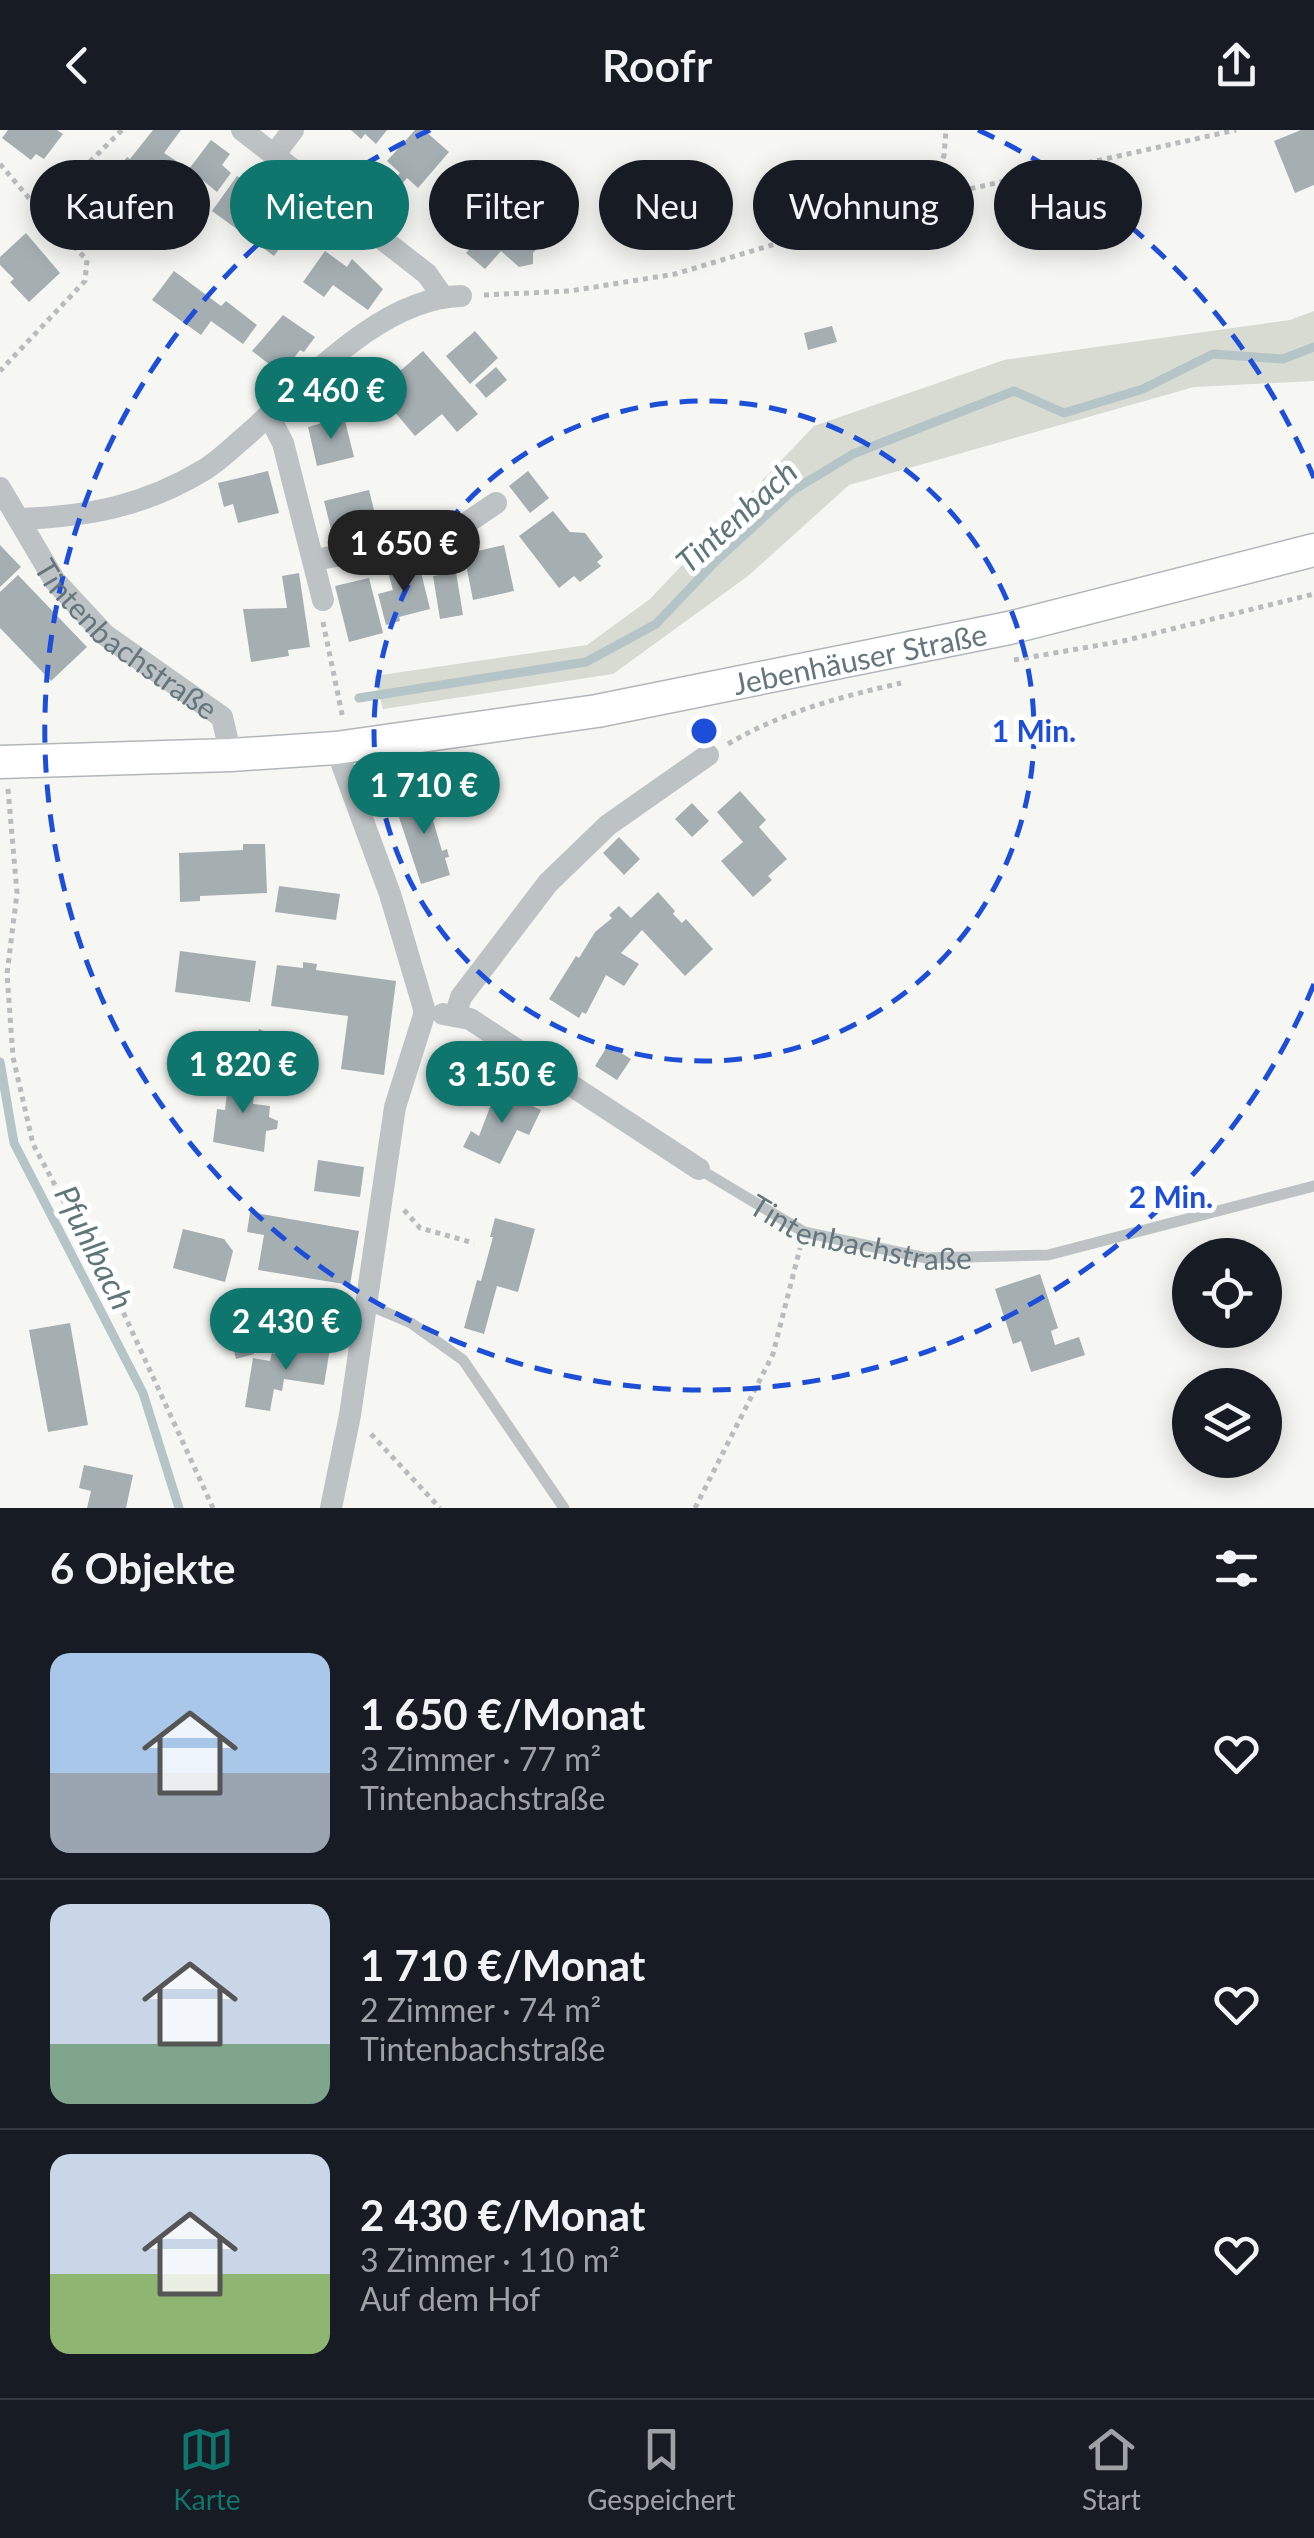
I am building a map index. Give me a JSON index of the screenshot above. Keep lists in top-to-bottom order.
{
  "streets": {
    "street": ["Tintenbachstraße", "Jebenhäuser Straße"]
  },
  "crossings": [
    ["Tintenbachstraße", "Jebenhäuser Straße"]
  ],
  "water": ["Tintenbach", "Pfuhlbach"],
  "page": {
    "header": "Roofr",
    "chip": [
      "Kaufen",
      "Mieten",
      "Filter",
      "Neu",
      "Wohnung",
      "Haus"
    ],
    "price": [
      "2 460 €",
      "1 650 €",
      "1 710 €",
      "1 820 €",
      "3 150 €",
      "2 430 €"
    ],
    "heading": "6 Objekte",
    "list": [
      {
        "name": "1 650 €/Monat",
        "note": "3 Zimmer · 77 m² · Tintenbachstraße"
      },
      {
        "name": "1 710 €/Monat",
        "note": "2 Zimmer · 74 m² · Tintenbachstraße"
      },
      {
        "name": "2 430 €/Monat",
        "note": "3 Zimmer · 110 m² · Auf dem Hof"
      }
    ],
    "tabs": ["Karte", "Gespeichert", "Start"]
  },
  "rings": ["1 Min.", "2 Min."]
}
